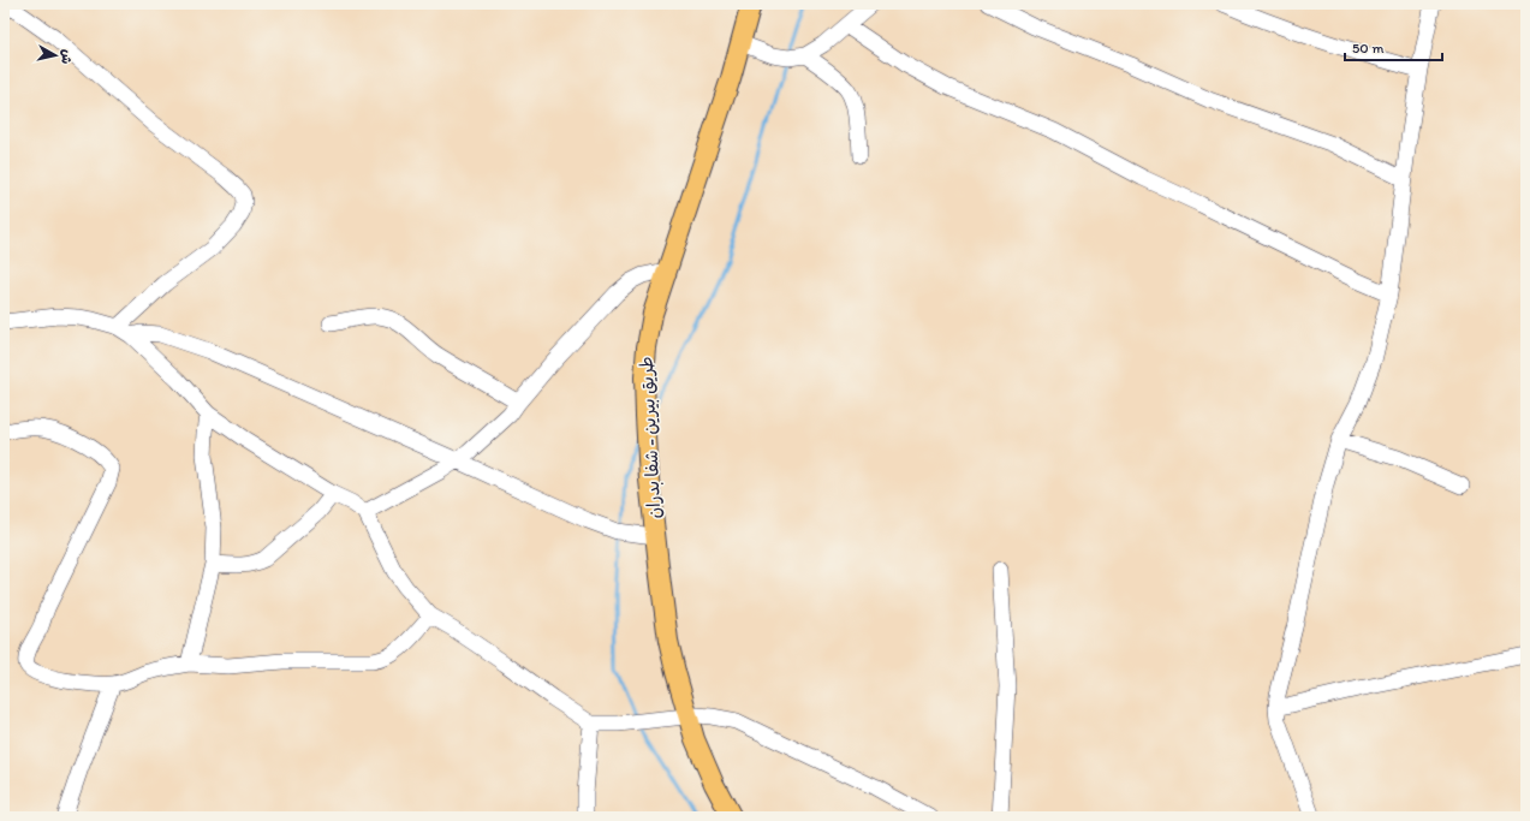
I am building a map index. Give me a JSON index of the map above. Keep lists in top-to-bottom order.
{
  "streets": {
    "main road": ["طريق بيرين - شفا بدران"]
  },
  "scale_bar": "50 m",
  "north": "right"
}
